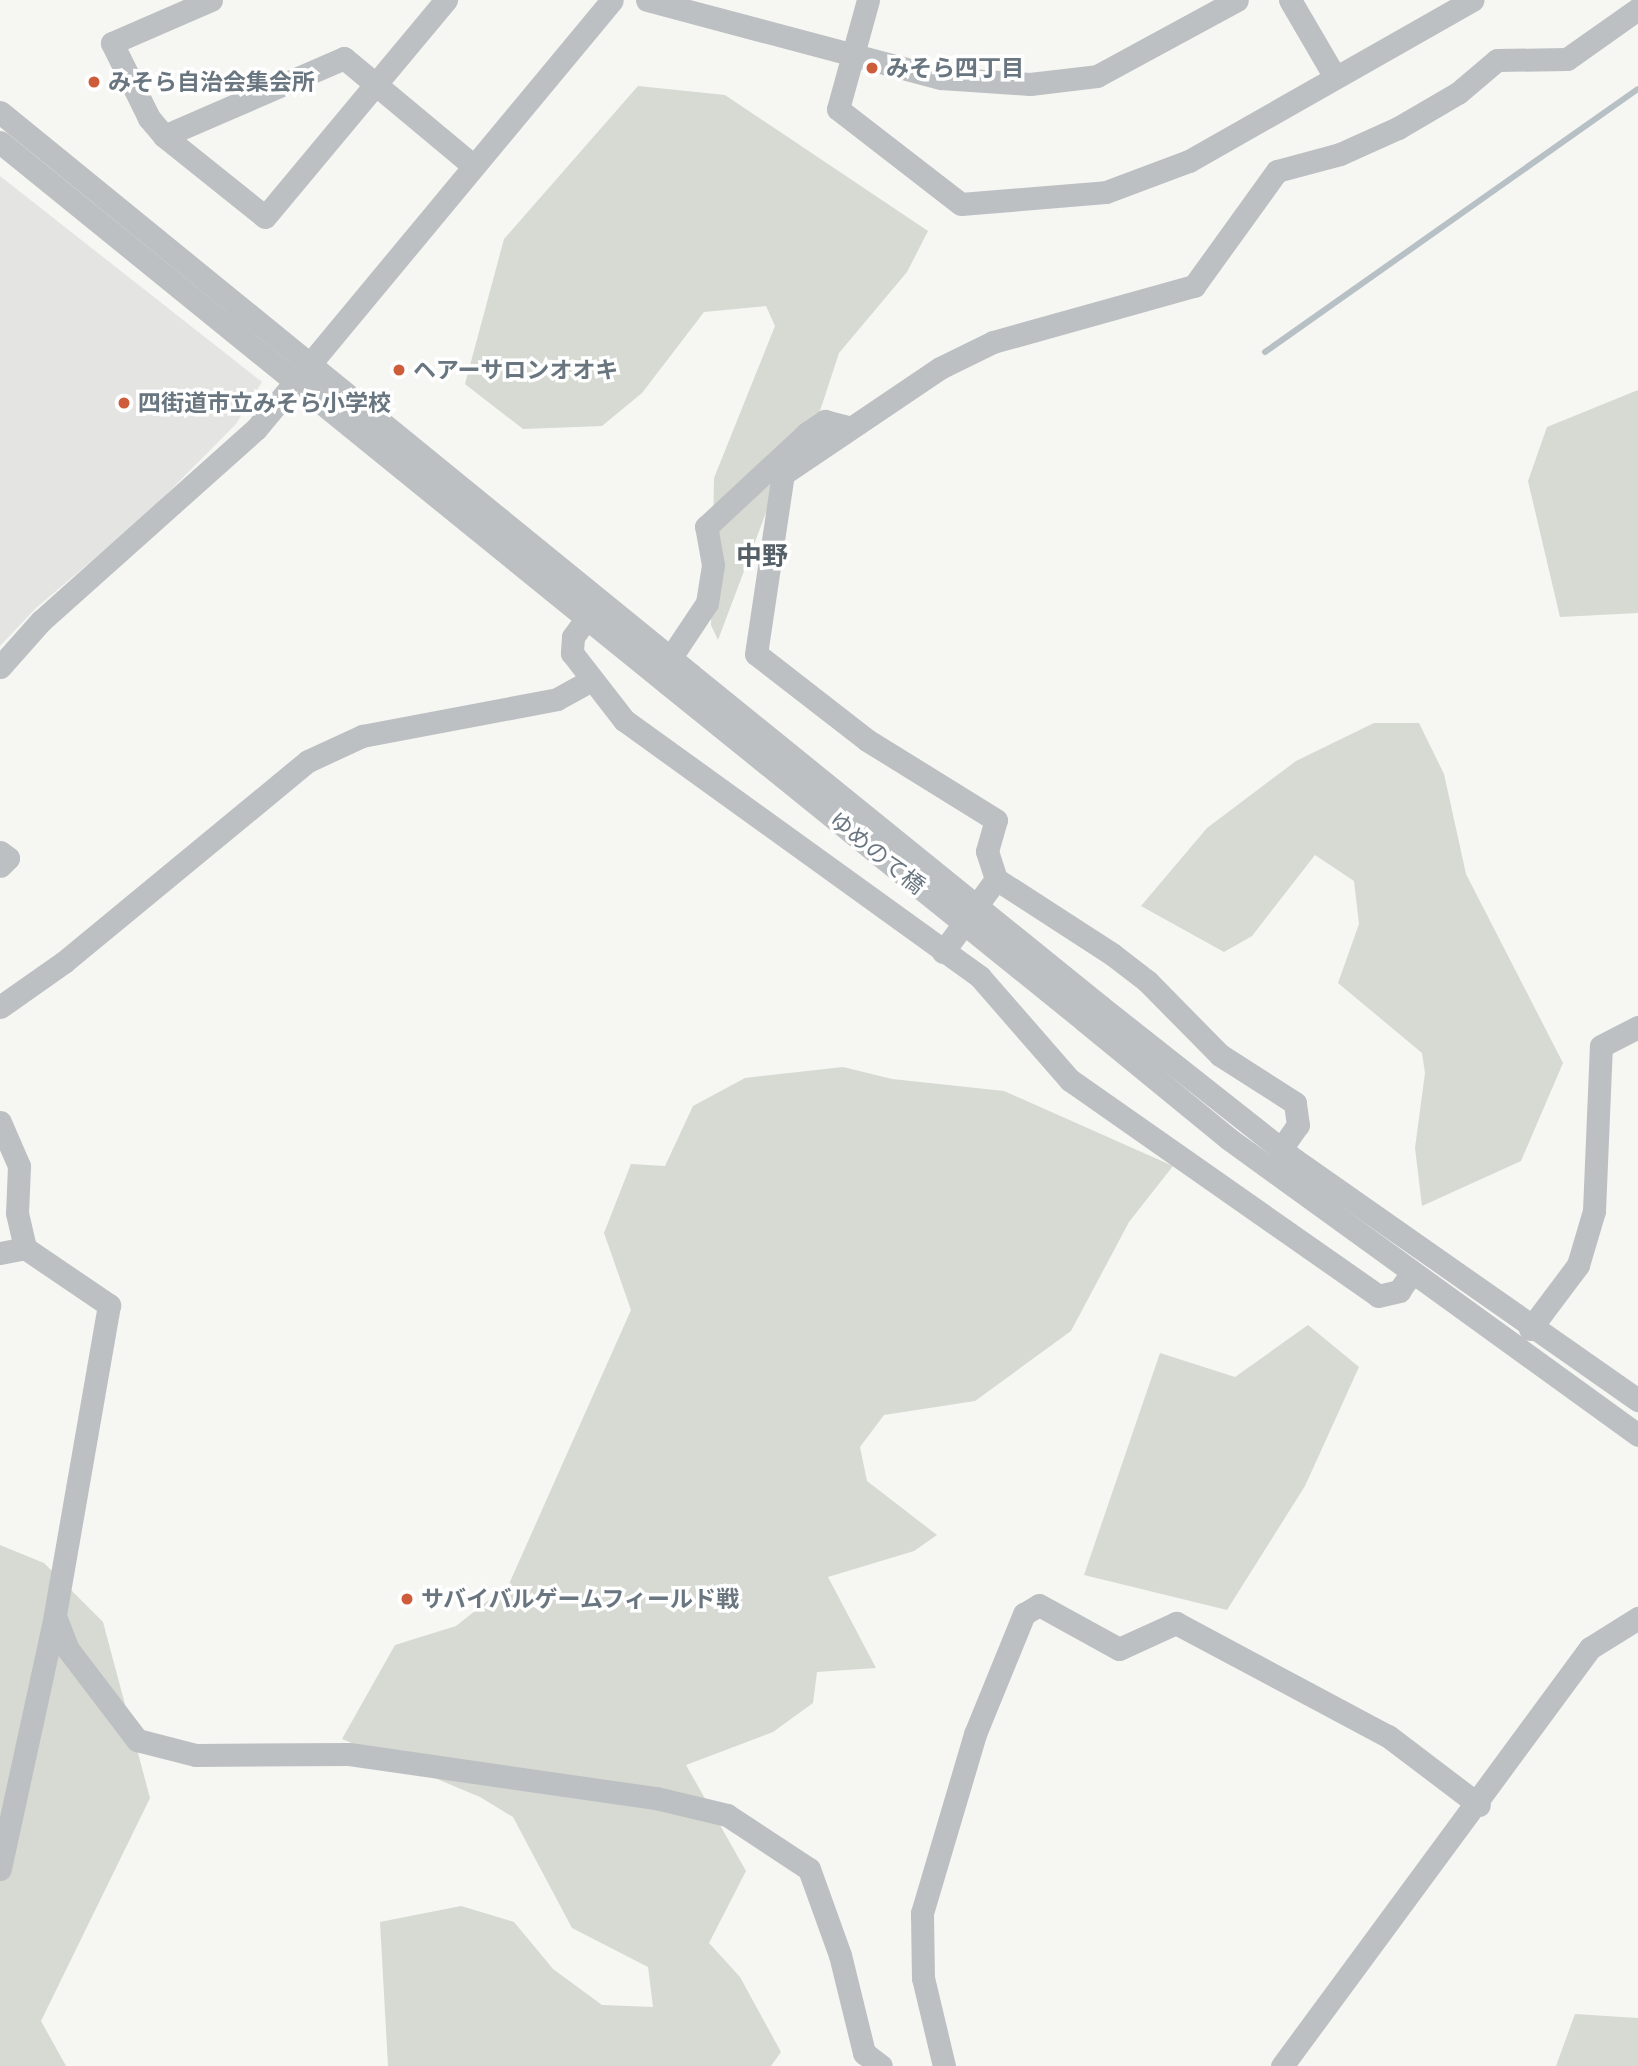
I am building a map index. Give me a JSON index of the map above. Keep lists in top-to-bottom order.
{
  "streets": {
    "street": ["ゆめのて橋"]
  },
  "districts": ["中野"],
  "places": [
    "みそら四丁目",
    "みそら自治会集会所",
    "ヘアーサロンオオキ",
    "四街道市立みそら小学校",
    "サバイバルゲームフィールド戦"
  ]
}
